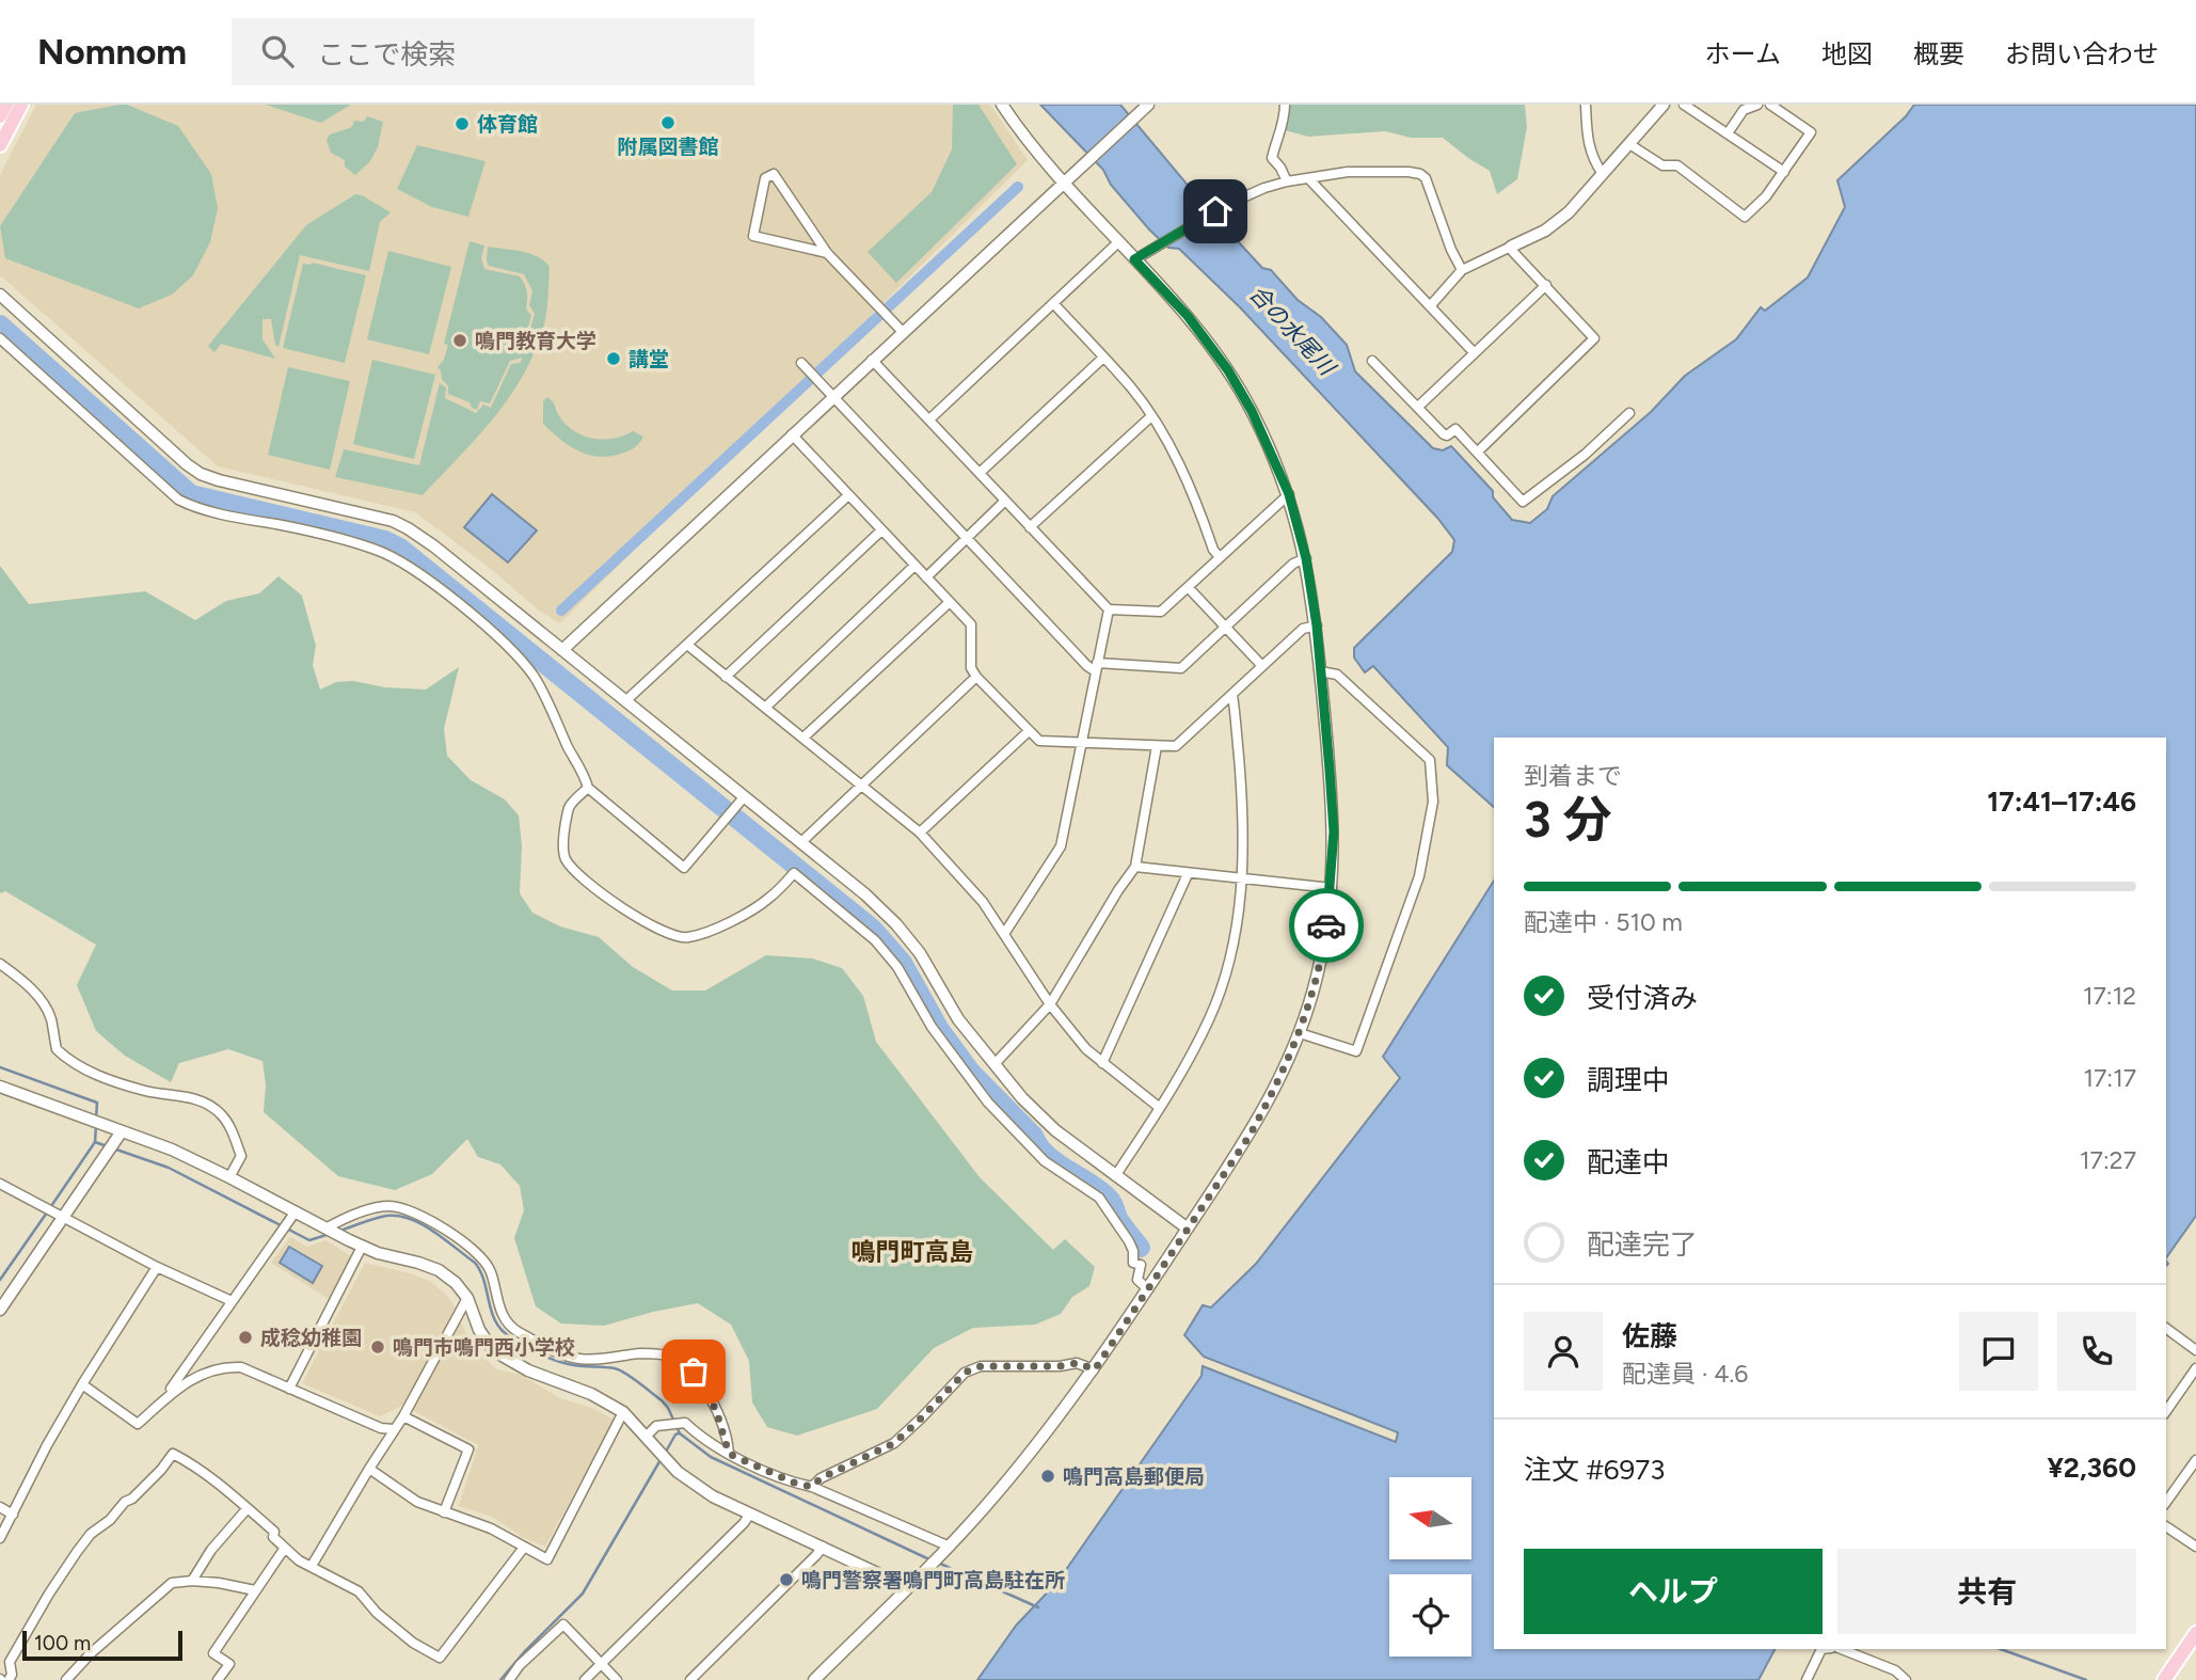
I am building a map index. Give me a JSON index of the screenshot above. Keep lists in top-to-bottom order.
{
  "districts": ["鳴門町高島"],
  "water": ["合の水尾川"],
  "places": [
    "附属図書館",
    "体育館",
    "鳴門教育大学",
    "講堂",
    "成稔幼稚園",
    "鳴門市鳴門西小学校",
    "鳴門高島郵便局",
    "鳴門警察署鳴門町高島駐在所"
  ],
  "scale_bar": "100 m",
  "north": "left",
  "page": {
    "header": "Nomnom",
    "search": "ここで検索",
    "nav": [
      "ホーム",
      "地図",
      "概要",
      "お問い合わせ"
    ],
    "heading": ["3 分", "到着まで", "17:41–17:46"],
    "panel": [
      "佐藤",
      "配達員 · 4.6",
      "注文 #6973",
      "¥2,360"
    ],
    "bar": "配達中 · 510 m",
    "list": [
      ["受付済み", "17:12"],
      ["調理中", "17:17"],
      ["配達中", "17:27"],
      "配達完了"
    ],
    "buttons": ["ヘルプ", "共有"],
    "scale": "100 m"
  }
}
